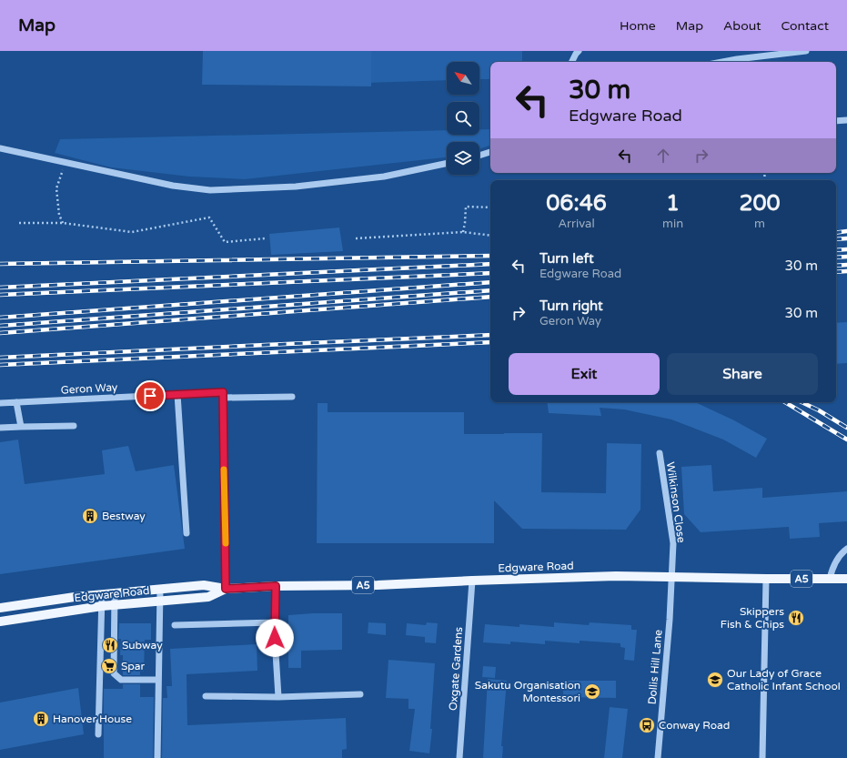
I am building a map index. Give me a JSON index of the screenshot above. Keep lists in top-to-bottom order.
{
  "streets": {
    "main road": ["Edgware Road", "A5"],
    "street": [
      "Geron Way",
      "Wilkinson Close",
      "Dollis Hill Lane",
      "Oxgate Gardens"
    ]
  },
  "crossings": [
    ["Wilkinson Close", "Edgware Road"],
    ["Wilkinson Close", "Dollis Hill Lane"],
    ["Edgware Road", "Dollis Hill Lane"],
    ["Edgware Road", "Oxgate Gardens"]
  ],
  "places": {
    "building": ["Bestway", "Hanover House"],
    "restaurant": ["Skippers Fish & Chips", "Subway"],
    "supermarket": ["Spar"],
    "school or university": ["Our Lady of Grace Catholic Infant School", "Sakutu Organisation Montessori"],
    "bus stop": ["Conway Road"]
  },
  "north": "top left",
  "page": {
    "header": "Map",
    "nav": [
      "Home",
      "Map",
      "About",
      "Contact"
    ],
    "turn": ["30 m", "Edgware Road"],
    "eta": [
      "06:46",
      "Arrival",
      "1",
      "min",
      "200",
      "m"
    ],
    "list": [
      {
        "name": "Turn left",
        "note": "Edgware Road",
        "value": "30 m"
      },
      {
        "name": "Turn right",
        "note": "Geron Way",
        "value": "30 m"
      }
    ],
    "buttons": ["Exit", "Share"]
  }
}
